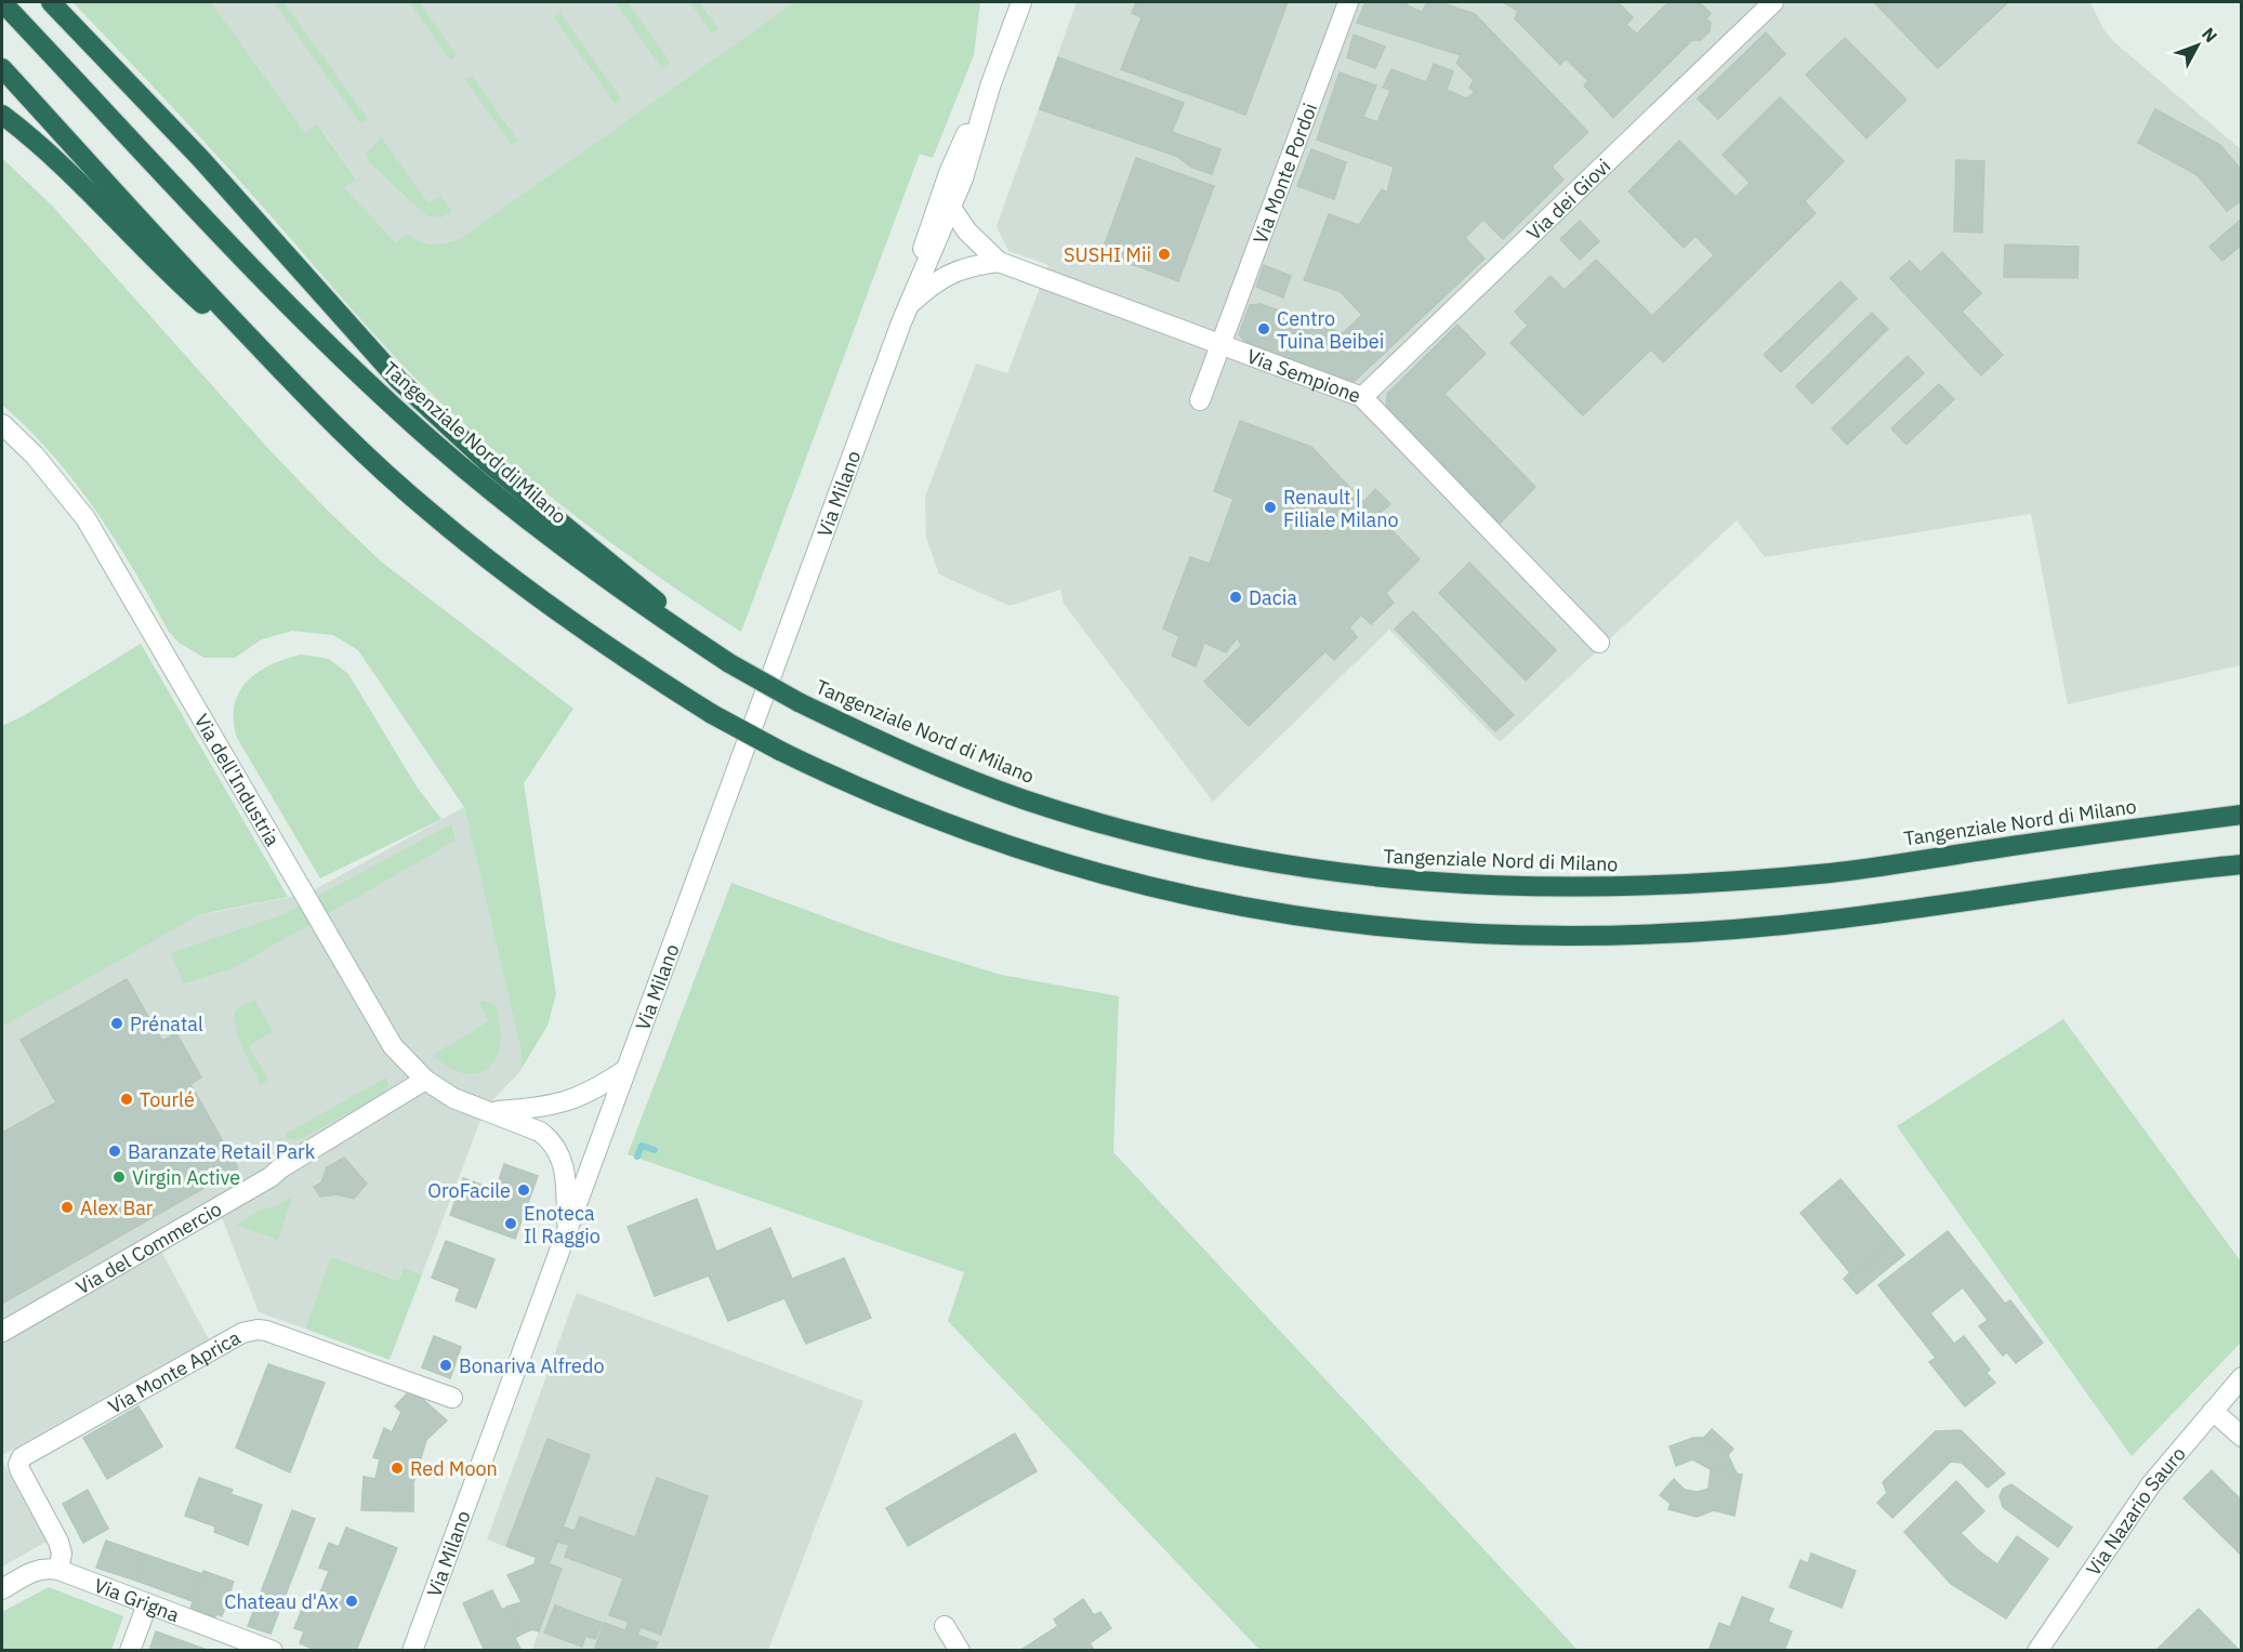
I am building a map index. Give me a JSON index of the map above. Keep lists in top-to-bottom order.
{
  "streets": {
    "highway": ["Tangenziale Nord di Milano"],
    "street": [
      "Via Monte Pordoi",
      "Via dei Giovi",
      "Via Sempione",
      "Via Milano",
      "Via dell'Industria",
      "Via del Commercio",
      "Via Monte Aprica",
      "Via Nazario Sauro",
      "Via Grigna"
    ]
  },
  "crossings": [
    ["Via Monte Pordoi", "Via Sempione"],
    ["Via dei Giovi", "Via Sempione"],
    ["Via Sempione", "Via Milano"],
    ["Via Milano", "Via dell'Industria"],
    ["Via dell'Industria", "Via del Commercio"],
    ["Via Monte Aprica", "Via Grigna"]
  ],
  "places": [
    "SUSHI Mii",
    "Centro Tuina Beibei",
    "Renault | Filiale Milano",
    "Dacia",
    "Prénatal",
    "Tourlé",
    "Baranzate Retail Park",
    "Virgin Active",
    "OroFacile",
    "Alex Bar",
    "Enoteca Il Raggio",
    "Bonariva Alfredo",
    "Red Moon",
    "Chateau d'Ax"
  ],
  "north": "top right"
}
